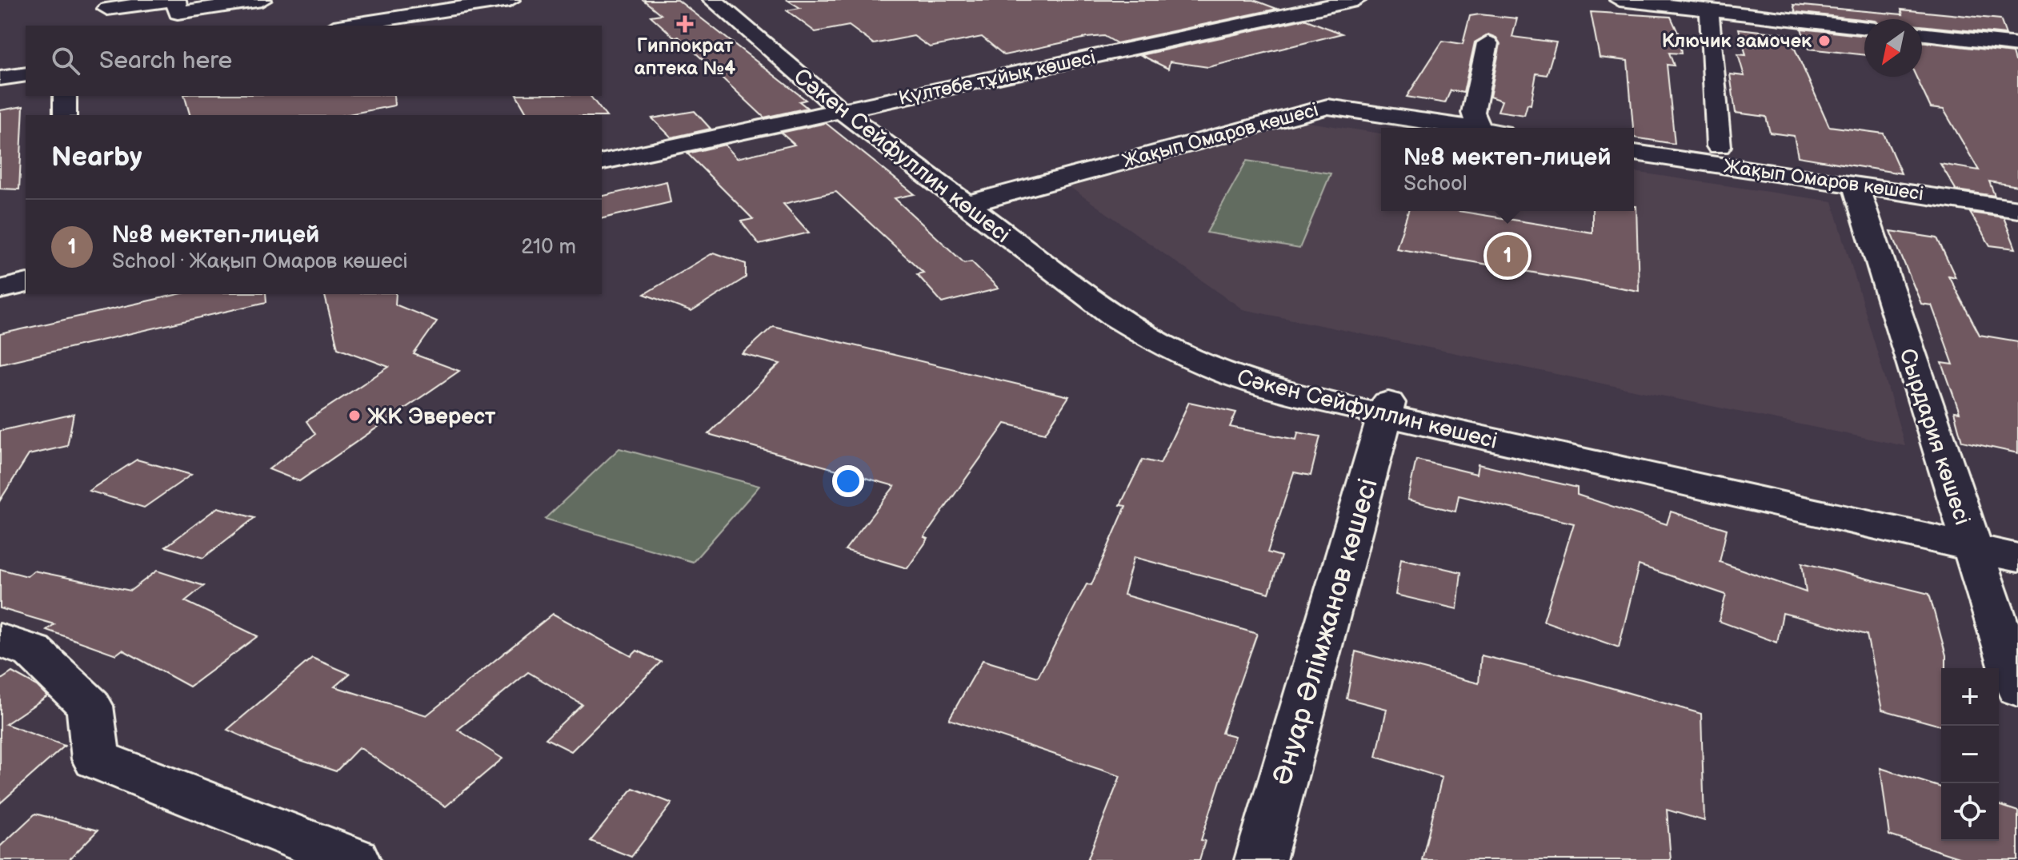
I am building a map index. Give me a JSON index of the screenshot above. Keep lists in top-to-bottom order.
{
  "streets": {
    "street": [
      "Күлтөбе тұйық көшесі",
      "Жақып Омаров көшесі",
      "Сәкен Сейфуллин көшесі",
      "Сырдария көшесі",
      "Әнуар Әлімжанов көшесі"
    ]
  },
  "crossings": [
    ["Күлтөбе тұйық көшесі", "Сәкен Сейфуллин көшесі"],
    ["Жақып Омаров көшесі", "Сәкен Сейфуллин көшесі"],
    ["Жақып Омаров көшесі", "Сырдария көшесі"],
    ["Сәкен Сейфуллин көшесі", "Сырдария көшесі"],
    ["Сәкен Сейфуллин көшесі", "Әнуар Әлімжанов көшесі"]
  ],
  "places": {
    "health": ["Гиппократ аптека №4"],
    "other": ["Ключик замочек", "ЖК Эверест"]
  },
  "north": "bottom left",
  "page": {
    "search": "Search here",
    "heading": "Nearby",
    "popup": ["№8 мектеп-лицей", "School"],
    "list": [
      {
        "mark": "1",
        "name": "№8 мектеп-лицей",
        "note": "School · Жақып Омаров көшесі",
        "value": "210 m"
      }
    ],
    "pins": "1",
    "map_buttons": ["+", "−"]
  }
}
